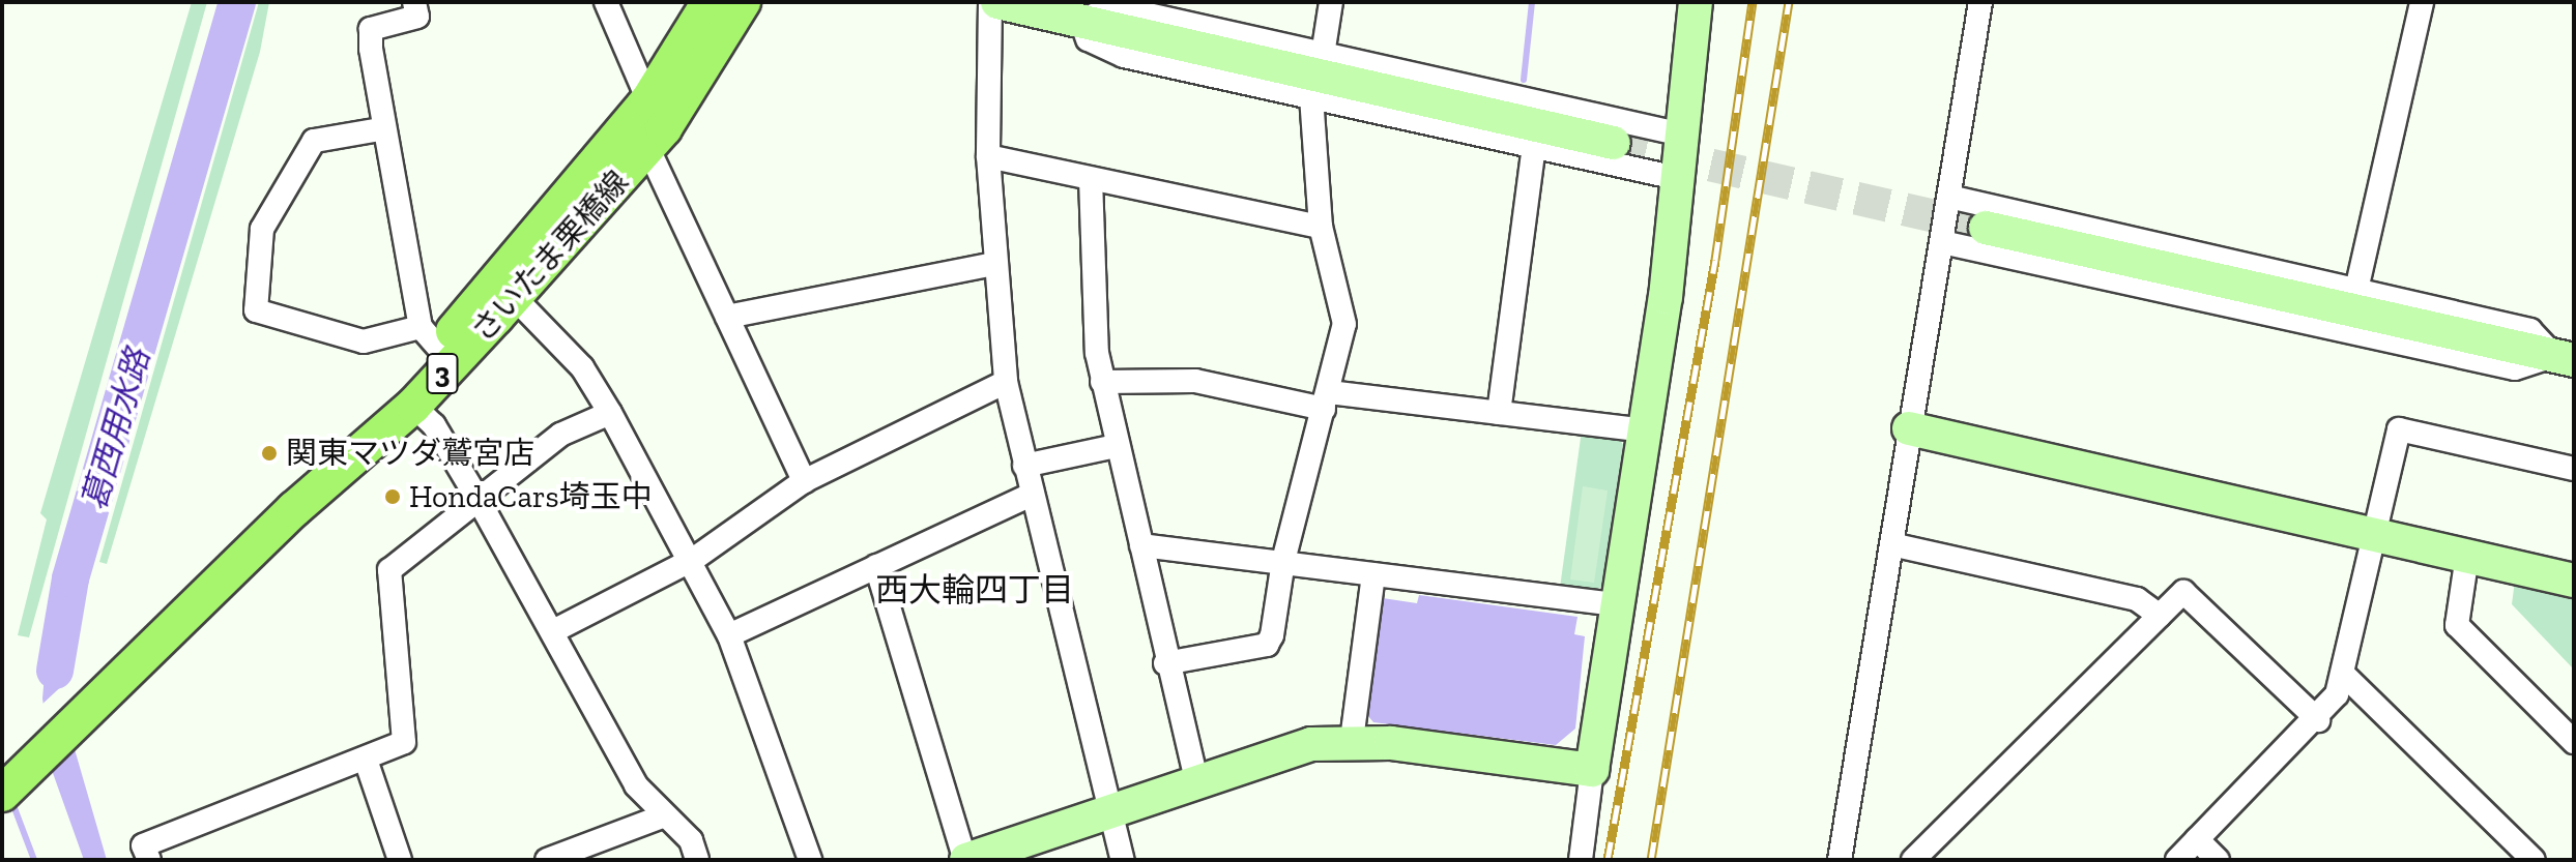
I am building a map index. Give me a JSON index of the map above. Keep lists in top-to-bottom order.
{
  "streets": {
    "main road": ["さいたま栗橋線", "3"]
  },
  "districts": ["西大輪四丁目"],
  "water": ["葛西用水路"],
  "places": ["関東マツダ鷲宮店", "HondaCars埼玉中"]
}
